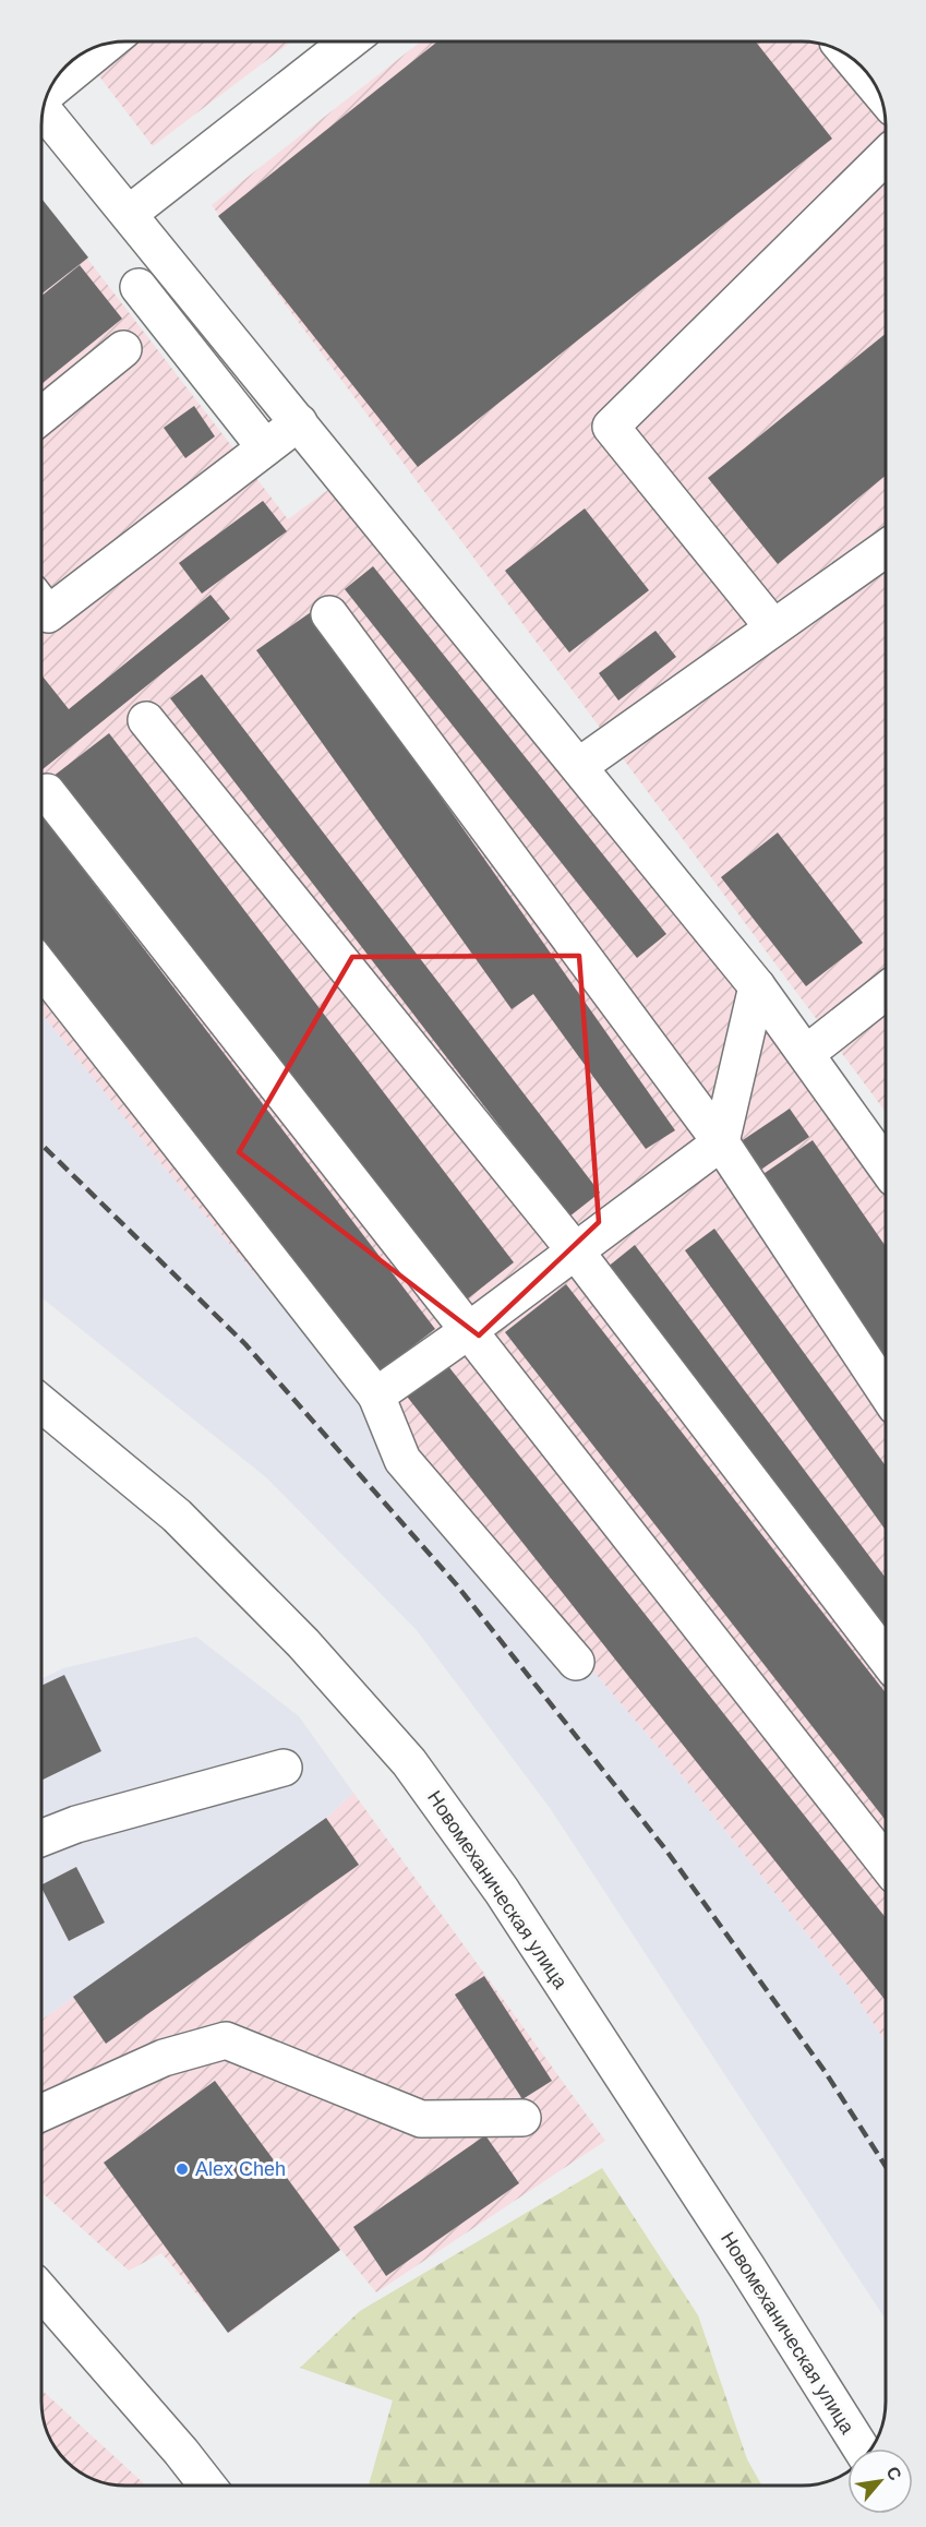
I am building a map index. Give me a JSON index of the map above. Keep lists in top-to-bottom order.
{
  "streets": {
    "main road": ["Новомеханическая улица"]
  },
  "places": ["Alex Cheh"],
  "north": "top right"
}
